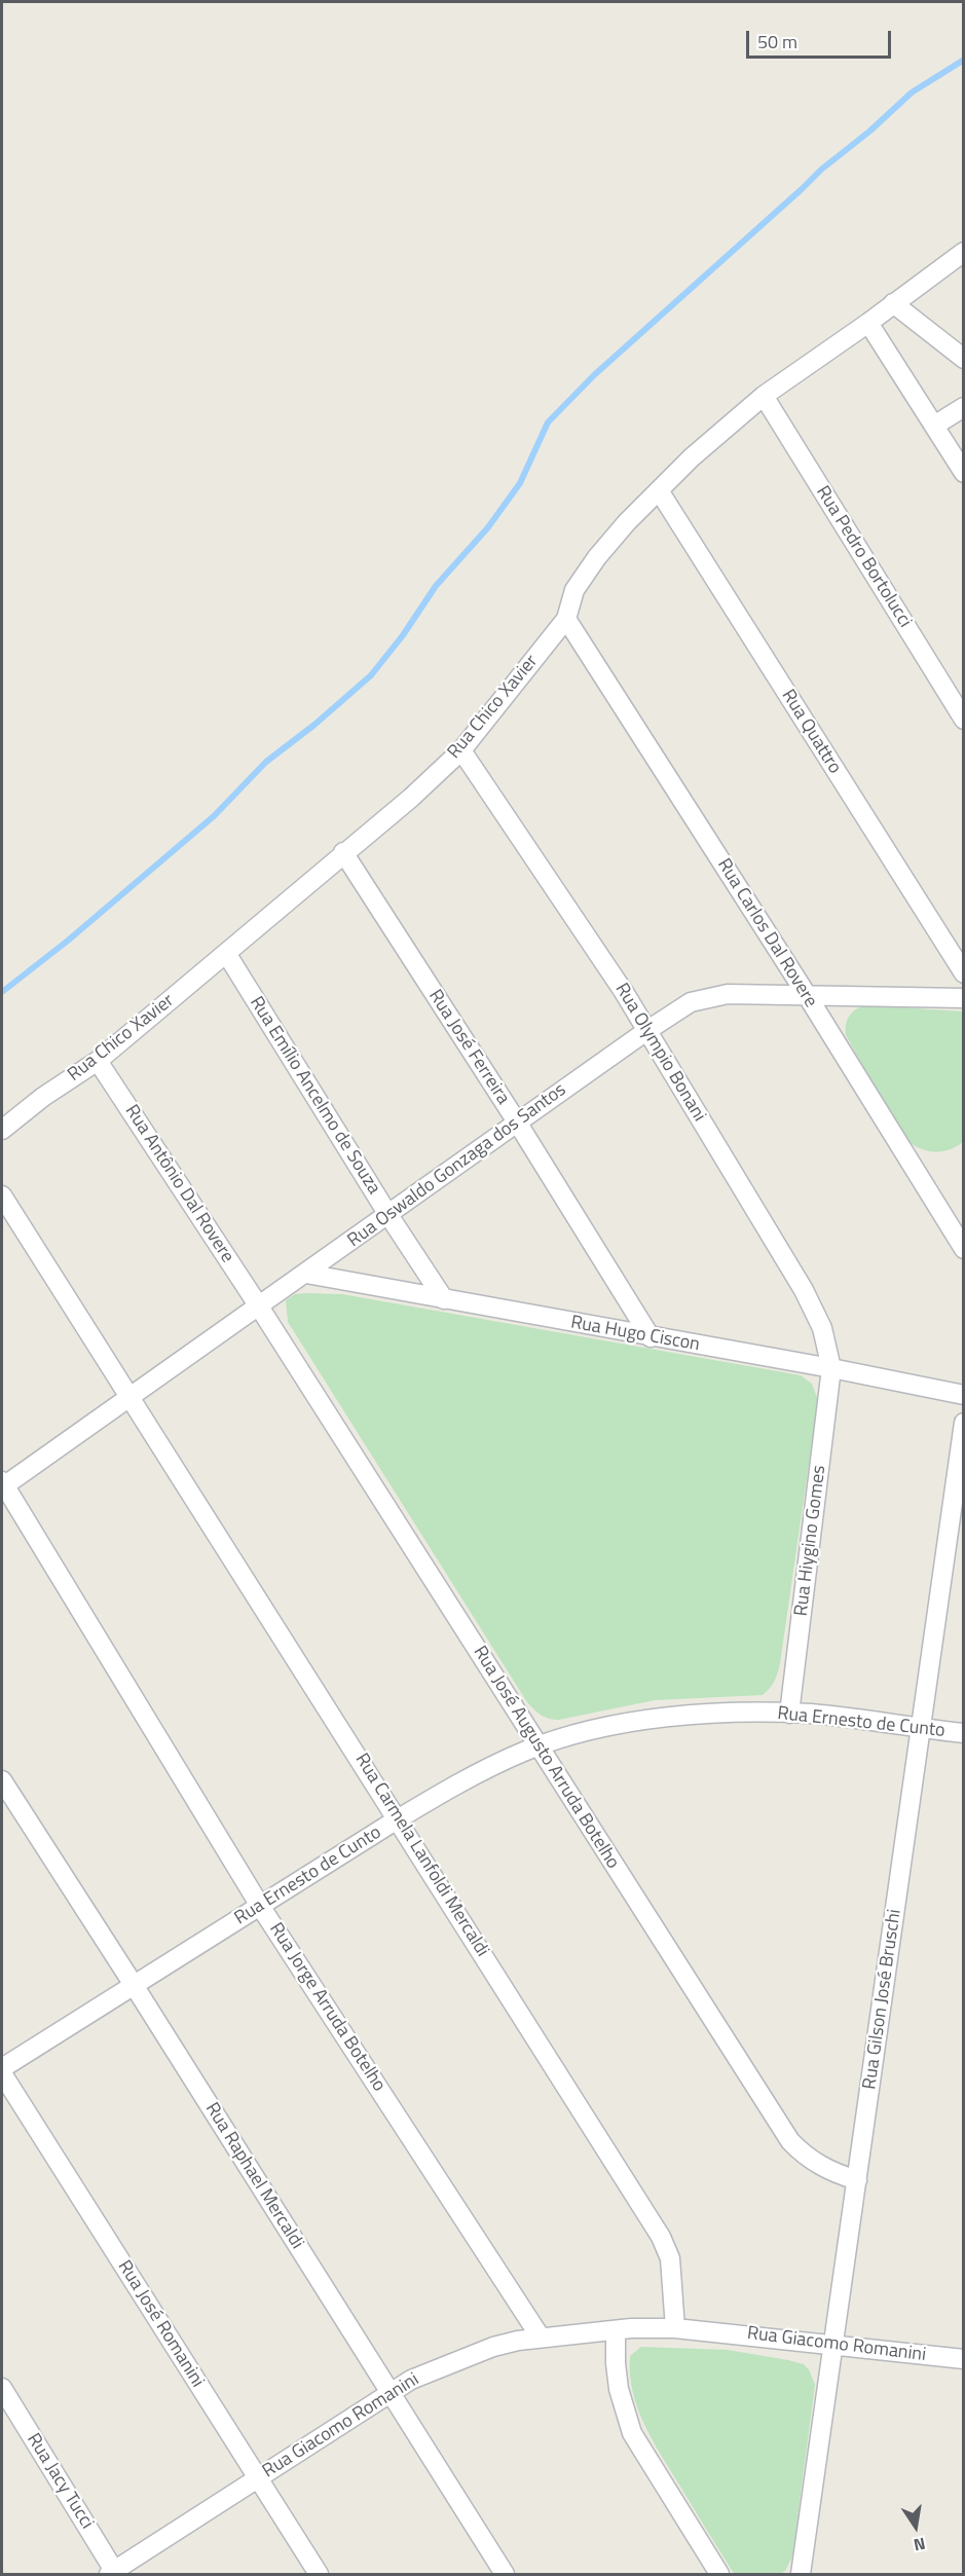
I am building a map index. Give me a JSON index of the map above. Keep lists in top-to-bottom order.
{
  "streets": {
    "street": [
      "Rua Pedro Bortolucci",
      "Rua Chico Xavier",
      "Rua Quattro",
      "Rua Carlos Dal Rovere",
      "Rua José Ferreira",
      "Rua Olympio Bonani",
      "Rua Emílio Ancelmo de Souza",
      "Rua Oswaldo Gonzaga dos Santos",
      "Rua Antônio Dal Rovere",
      "Rua Hugo Ciscon",
      "Rua Hiygino Gomes",
      "Rua Ernesto de Cunto",
      "Rua José Augusto Arruda Botelho",
      "Rua Carmela Lanfoldi Mercaldi",
      "Rua Gilson José Bruschi",
      "Rua Jorge Arruda Botelho",
      "Rua Raphael Mercaldi",
      "Rua José Romanini",
      "Rua Giacomo Romanini",
      "Rua Jacy Tucci"
    ]
  },
  "crossings": [
    ["Rua Pedro Bortolucci", "Rua Chico Xavier"],
    ["Rua Chico Xavier", "Rua Quattro"],
    ["Rua Chico Xavier", "Rua Carlos Dal Rovere"],
    ["Rua Chico Xavier", "Rua José Ferreira"],
    ["Rua Chico Xavier", "Rua Olympio Bonani"],
    ["Rua Chico Xavier", "Rua Emílio Ancelmo de Souza"],
    ["Rua Chico Xavier", "Rua Antônio Dal Rovere"],
    ["Rua Carlos Dal Rovere", "Rua Oswaldo Gonzaga dos Santos"],
    ["Rua José Ferreira", "Rua Oswaldo Gonzaga dos Santos"],
    ["Rua José Ferreira", "Rua Hugo Ciscon"],
    ["Rua Olympio Bonani", "Rua Oswaldo Gonzaga dos Santos"],
    ["Rua Olympio Bonani", "Rua Hugo Ciscon"],
    ["Rua Olympio Bonani", "Rua Hiygino Gomes"],
    ["Rua Emílio Ancelmo de Souza", "Rua Oswaldo Gonzaga dos Santos"],
    ["Rua Emílio Ancelmo de Souza", "Rua Hugo Ciscon"],
    ["Rua Oswaldo Gonzaga dos Santos", "Rua Antônio Dal Rovere"],
    ["Rua Oswaldo Gonzaga dos Santos", "Rua Hugo Ciscon"],
    ["Rua Oswaldo Gonzaga dos Santos", "Rua José Augusto Arruda Botelho"],
    ["Rua Oswaldo Gonzaga dos Santos", "Rua Carmela Lanfoldi Mercaldi"],
    ["Rua Oswaldo Gonzaga dos Santos", "Rua Jorge Arruda Botelho"],
    ["Rua Antônio Dal Rovere", "Rua José Augusto Arruda Botelho"],
    ["Rua Hugo Ciscon", "Rua Hiygino Gomes"],
    ["Rua Hiygino Gomes", "Rua Ernesto de Cunto"],
    ["Rua Ernesto de Cunto", "Rua José Augusto Arruda Botelho"],
    ["Rua Ernesto de Cunto", "Rua Carmela Lanfoldi Mercaldi"],
    ["Rua Ernesto de Cunto", "Rua Gilson José Bruschi"],
    ["Rua Ernesto de Cunto", "Rua Jorge Arruda Botelho"],
    ["Rua Ernesto de Cunto", "Rua Raphael Mercaldi"],
    ["Rua José Augusto Arruda Botelho", "Rua Gilson José Bruschi"],
    ["Rua Carmela Lanfoldi Mercaldi", "Rua Giacomo Romanini"],
    ["Rua Gilson José Bruschi", "Rua Giacomo Romanini"],
    ["Rua Jorge Arruda Botelho", "Rua Giacomo Romanini"],
    ["Rua Raphael Mercaldi", "Rua Giacomo Romanini"],
    ["Rua José Romanini", "Rua Giacomo Romanini"],
    ["Rua Giacomo Romanini", "Rua Jacy Tucci"]
  ],
  "scale_bar": "50 m",
  "north": "bottom"
}
